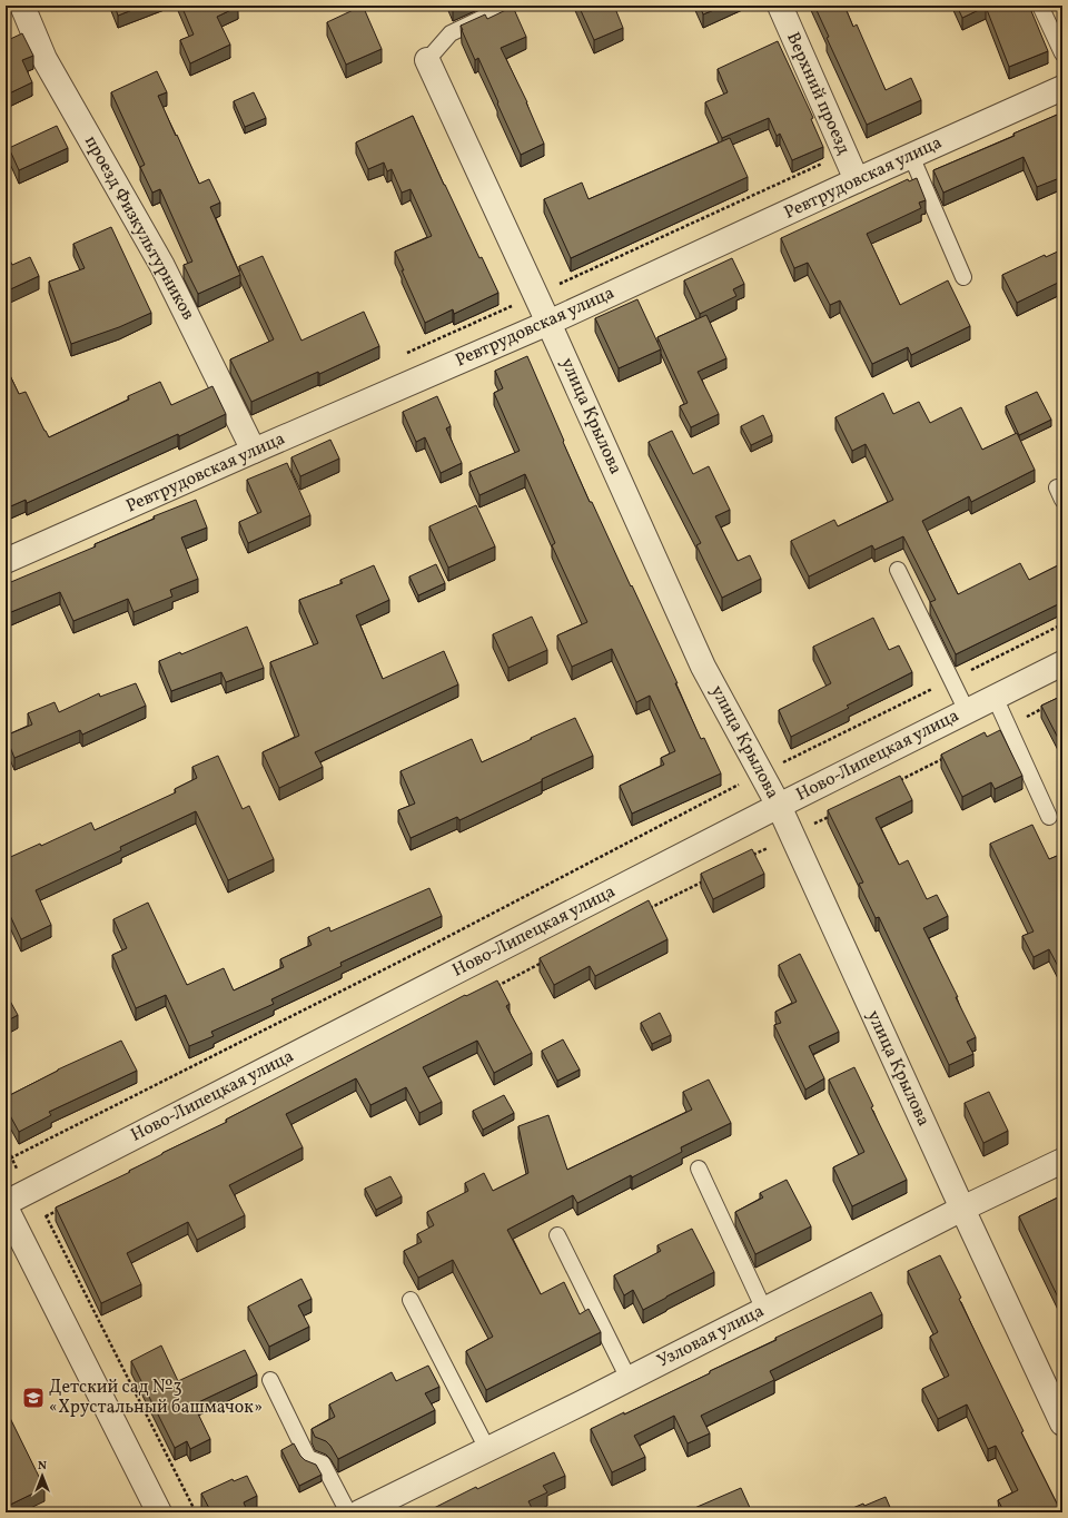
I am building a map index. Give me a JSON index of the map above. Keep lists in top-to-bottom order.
{
  "streets": {
    "street": [
      "Верхний проезд",
      "Ревтрудовская улица",
      "проезд Физкультурников",
      "улица Крылова",
      "Ново-Липецкая улица",
      "Узловая улица"
    ]
  },
  "crossings": [
    ["Верхний проезд", "Ревтрудовская улица"],
    ["Ревтрудовская улица", "проезд Физкультурников"],
    ["Ревтрудовская улица", "улица Крылова"],
    ["улица Крылова", "Ново-Липецкая улица"],
    ["улица Крылова", "Узловая улица"]
  ],
  "places": {
    "school or university": ["Детский сад №3 «Хрустальный башмачок»"]
  },
  "north": "top"
}
